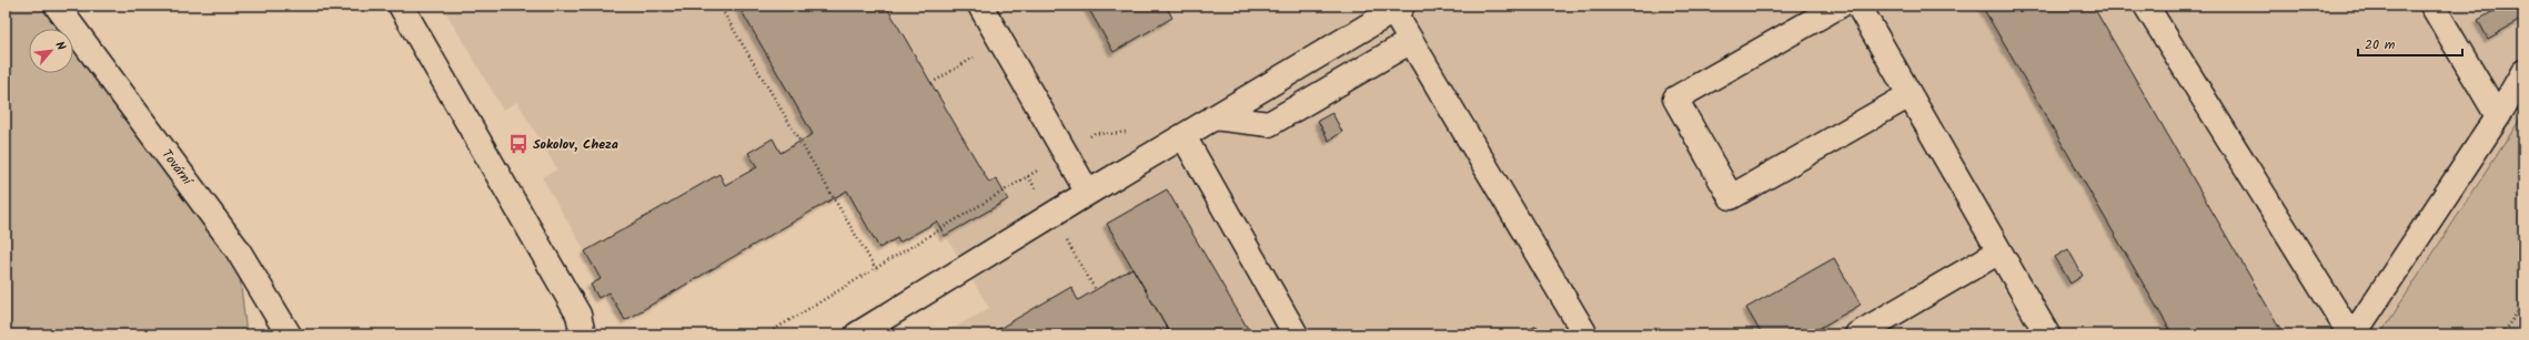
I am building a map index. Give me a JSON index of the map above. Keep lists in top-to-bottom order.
{
  "streets": {
    "street": ["Tovární"]
  },
  "places": {
    "bus stop": ["Sokolov, Cheza"]
  },
  "scale_bar": "20 m",
  "north": "top right"
}
